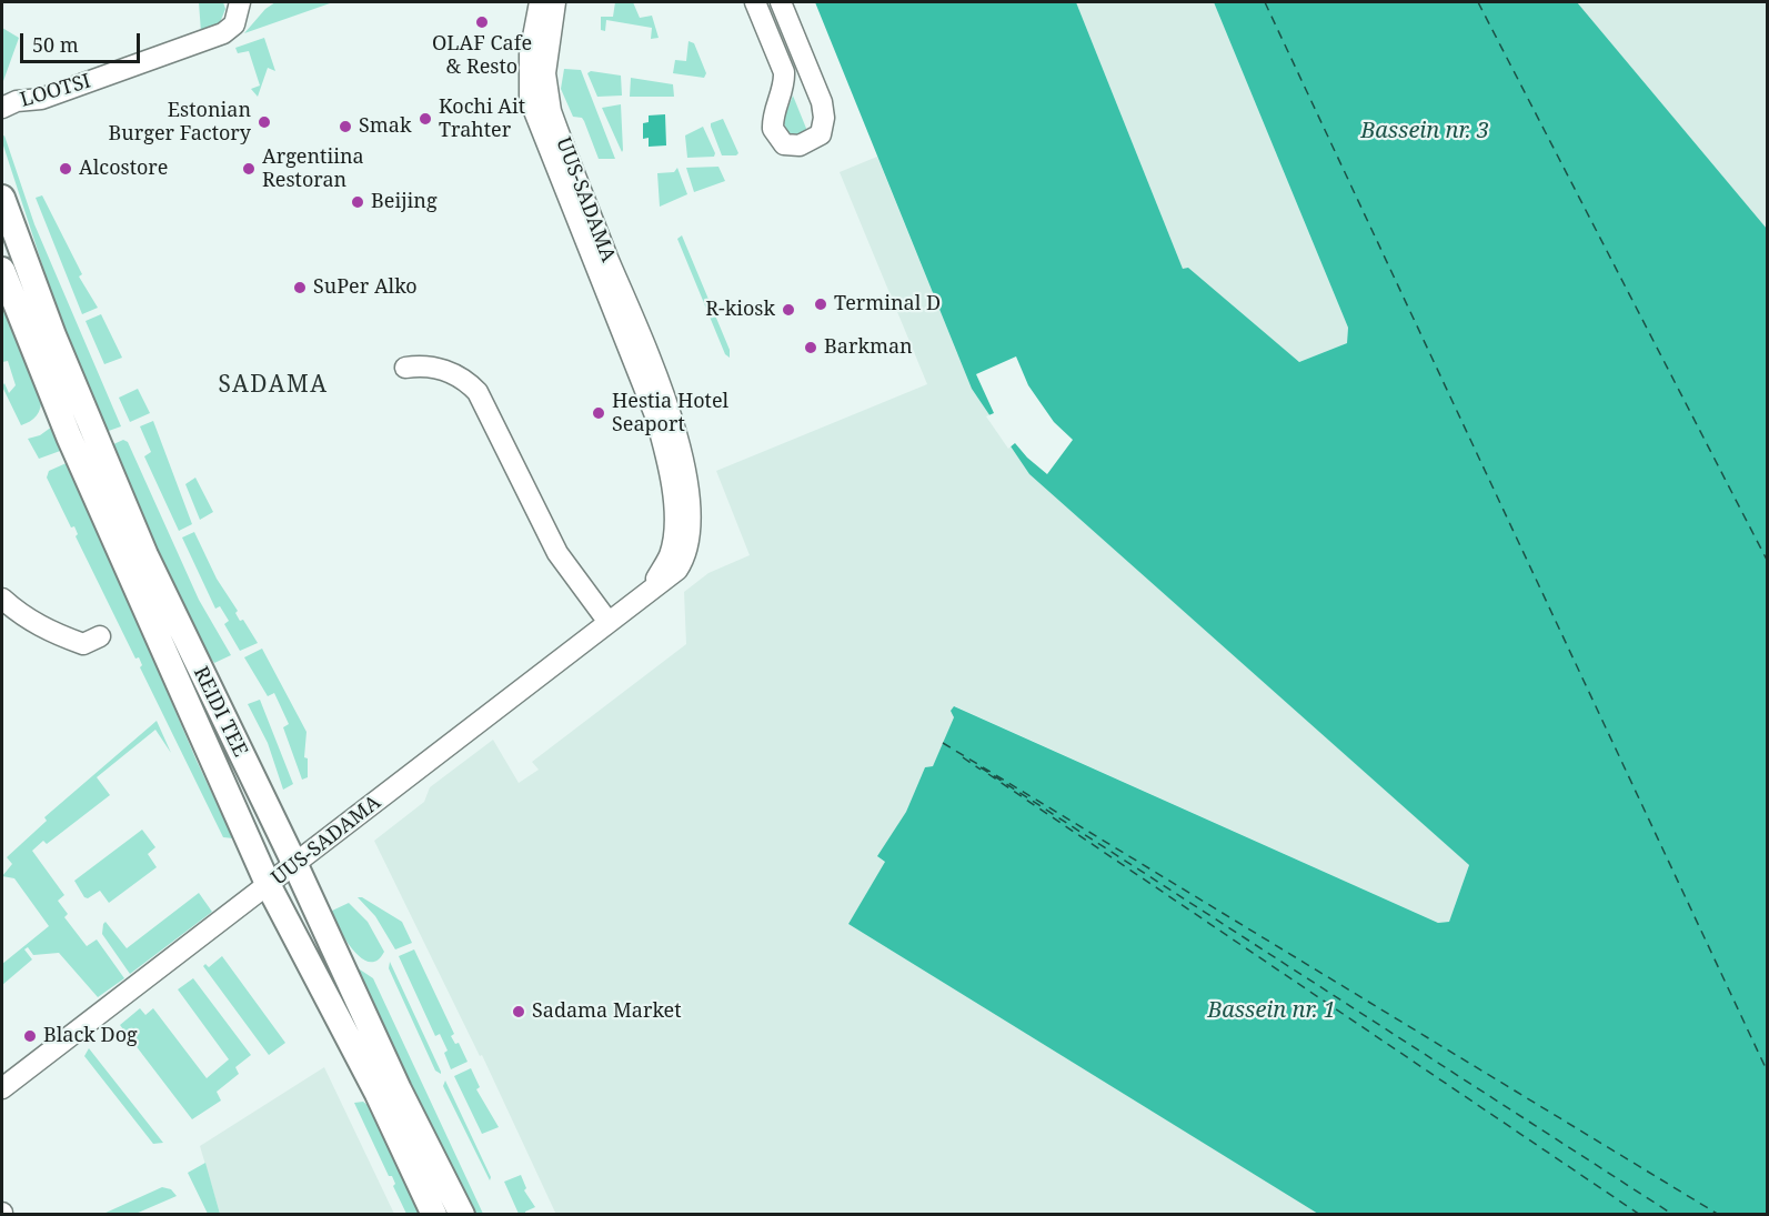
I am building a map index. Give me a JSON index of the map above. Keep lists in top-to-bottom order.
{
  "streets": {
    "main road": ["REIDI TEE"],
    "street": ["LOOTSI", "UUS-SADAMA"]
  },
  "crossings": [
    ["UUS-SADAMA", "REIDI TEE"]
  ],
  "districts": ["SADAMA"],
  "water": ["Bassein nr. 3", "Bassein nr. 1"],
  "places": [
    "OLAF Cafe & Resto",
    "Kochi Ait Trahter",
    "Estonian Burger Factory",
    "Smak",
    "Alcostore",
    "Argentiina Restoran",
    "Beijing",
    "SuPer Alko",
    "Terminal D",
    "R-kiosk",
    "Barkman",
    "Hestia Hotel Seaport",
    "Sadama Market",
    "Black Dog"
  ],
  "scale_bar": "50 m"
}
